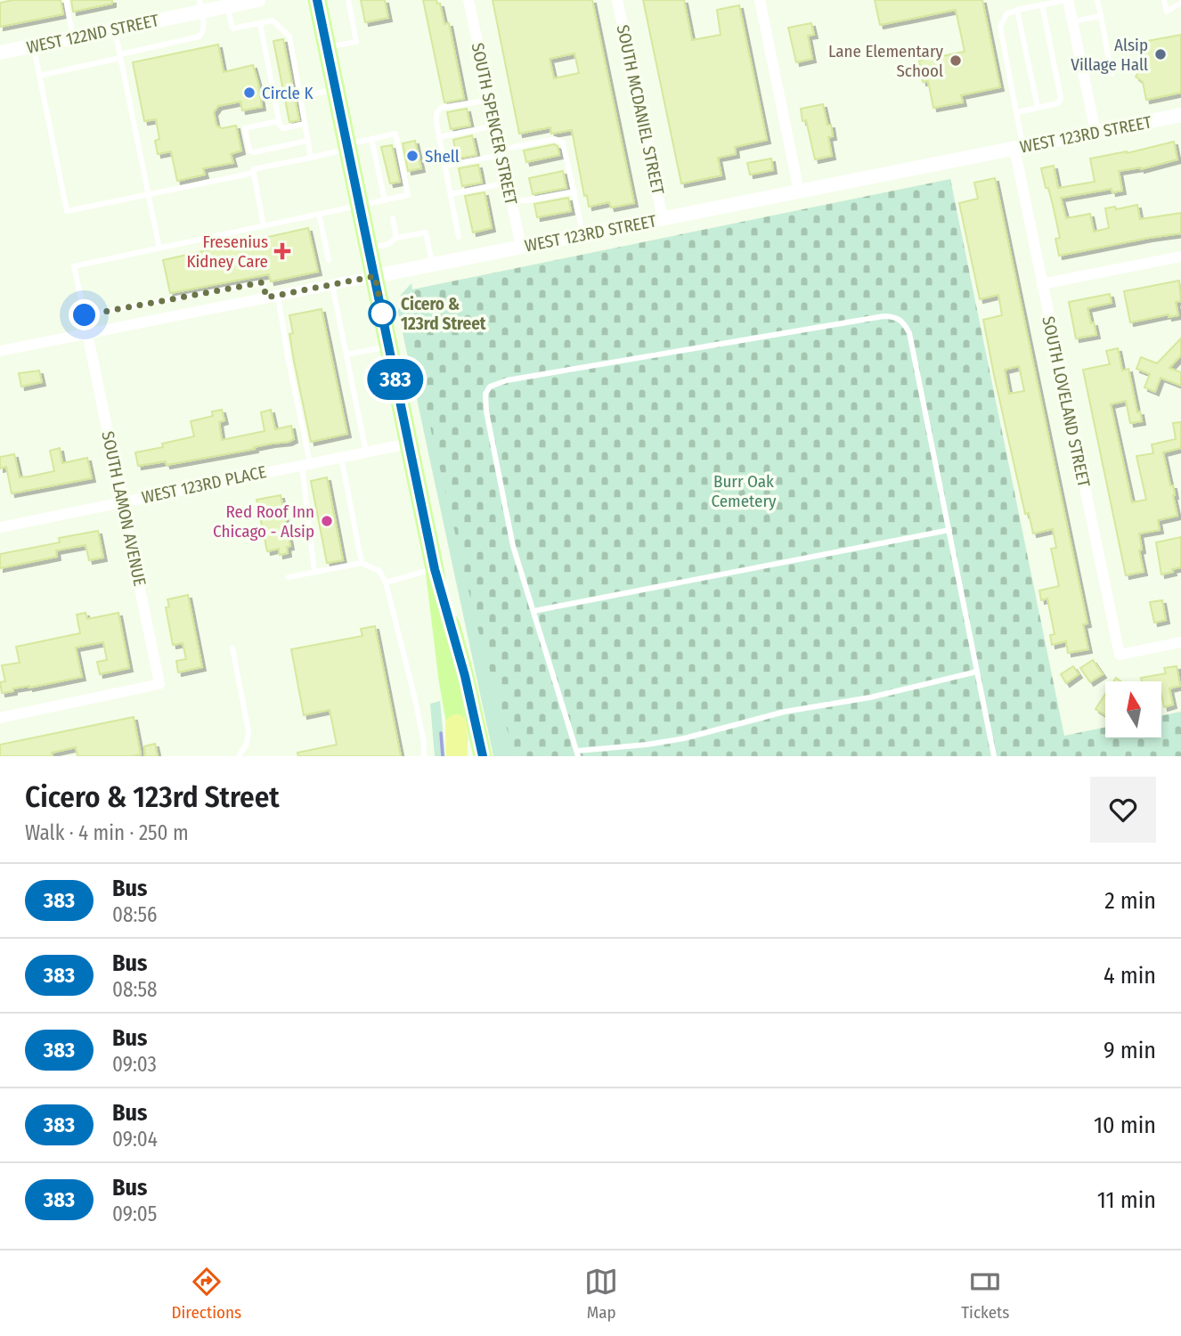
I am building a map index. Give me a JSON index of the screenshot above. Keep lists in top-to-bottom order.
{
  "streets": {
    "street": [
      "WEST 122ND STREET",
      "SOUTH MCDANIEL STREET",
      "SOUTH SPENCER STREET",
      "WEST 123RD STREET",
      "SOUTH LOVELAND STREET",
      "WEST 123RD PLACE",
      "SOUTH LAMON AVENUE"
    ]
  },
  "crossings": [
    ["SOUTH MCDANIEL STREET", "WEST 123RD STREET"],
    ["SOUTH SPENCER STREET", "WEST 123RD STREET"],
    ["WEST 123RD STREET", "SOUTH LOVELAND STREET"],
    ["WEST 123RD STREET", "SOUTH LAMON AVENUE"],
    ["WEST 123RD PLACE", "SOUTH LAMON AVENUE"]
  ],
  "parks": ["Burr Oak Cemetery"],
  "places": {
    "other": [
      "Alsip Village Hall",
      "Lane Elementary School",
      "Circle K",
      "Shell",
      "Cicero & 123rd Street",
      "Red Roof Inn Chicago - Alsip"
    ],
    "health": ["Fresenius Kidney Care"]
  },
  "lines": ["bus line 383"],
  "north": "top",
  "page": {
    "on_map": "383",
    "heading": ["Cicero & 123rd Street", "Walk · 4 min · 250 m"],
    "list": [
      {
        "mark": "383",
        "name": "Bus",
        "note": "08:56",
        "value": "2 min"
      },
      {
        "mark": "383",
        "name": "Bus",
        "note": "08:58",
        "value": "4 min"
      },
      {
        "mark": "383",
        "name": "Bus",
        "note": "09:03",
        "value": "9 min"
      },
      {
        "mark": "383",
        "name": "Bus",
        "note": "09:04",
        "value": "10 min"
      },
      {
        "mark": "383",
        "name": "Bus",
        "note": "09:05",
        "value": "11 min"
      }
    ],
    "tabs": ["Directions", "Map", "Tickets"]
  }
}
